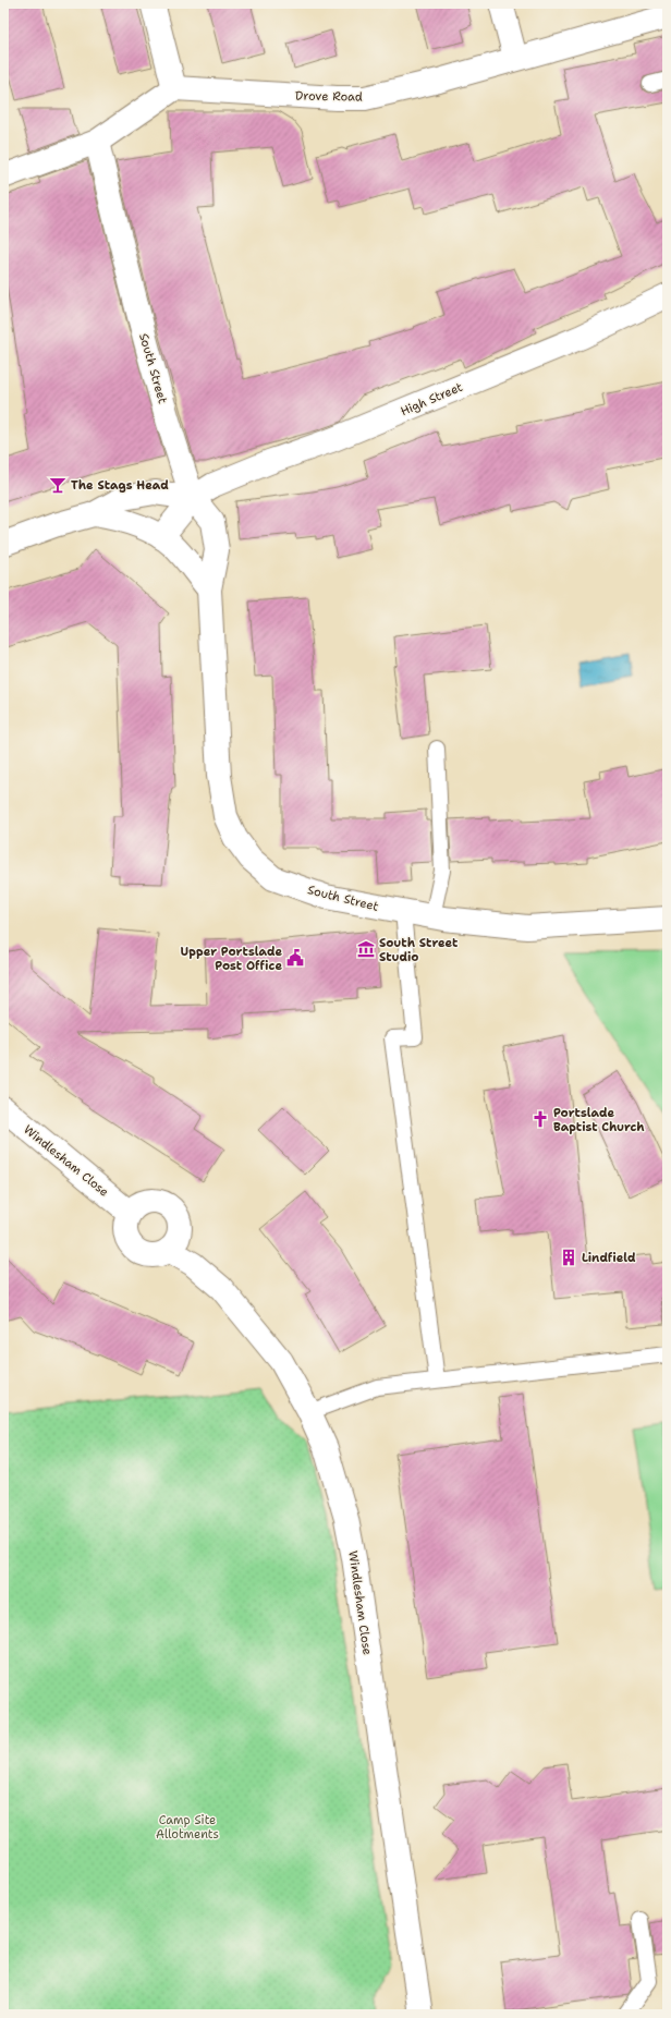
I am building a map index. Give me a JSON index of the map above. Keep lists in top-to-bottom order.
{
  "streets": {
    "street": [
      "Drove Road",
      "South Street",
      "High Street",
      "Windlesham Close"
    ]
  },
  "crossings": [
    ["South Street", "High Street"]
  ],
  "parks": ["Camp Site Allotments"],
  "places": {
    "bar": ["The Stags Head"],
    "museum": ["South Street Studio"],
    "public building": ["Upper Portslade Post Office"],
    "church": ["Portslade Baptist Church"],
    "building": ["Lindfield"]
  }
}
